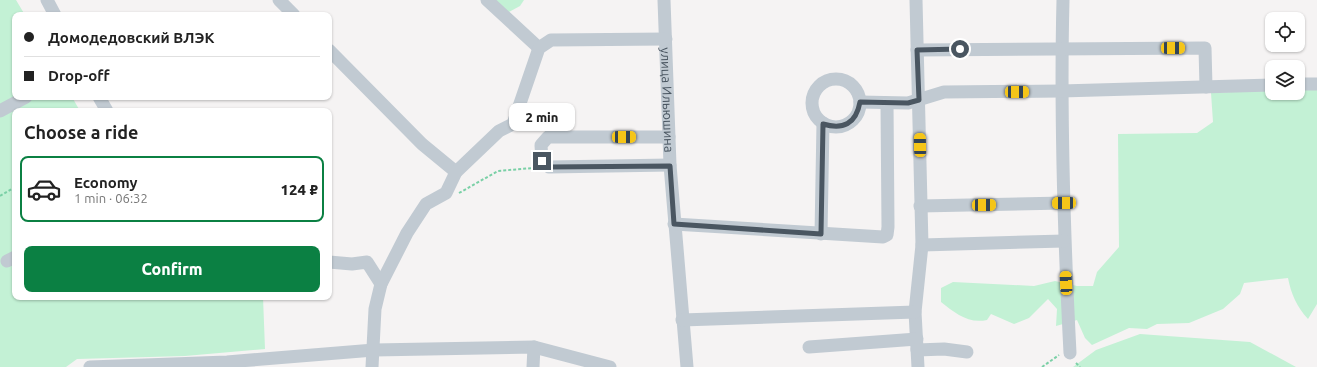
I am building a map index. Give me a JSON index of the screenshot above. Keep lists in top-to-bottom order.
{
  "streets": {
    "street": ["улица Ильюшина"]
  },
  "page": {
    "banner": ["Домодедовский ВЛЭК", "Drop-off"],
    "bubble": "2 min",
    "heading": "Choose a ride",
    "list": [
      {
        "name": "Economy",
        "note": "1 min · 06:32",
        "value": "124 ₽"
      }
    ],
    "buttons": "Confirm"
  }
}
